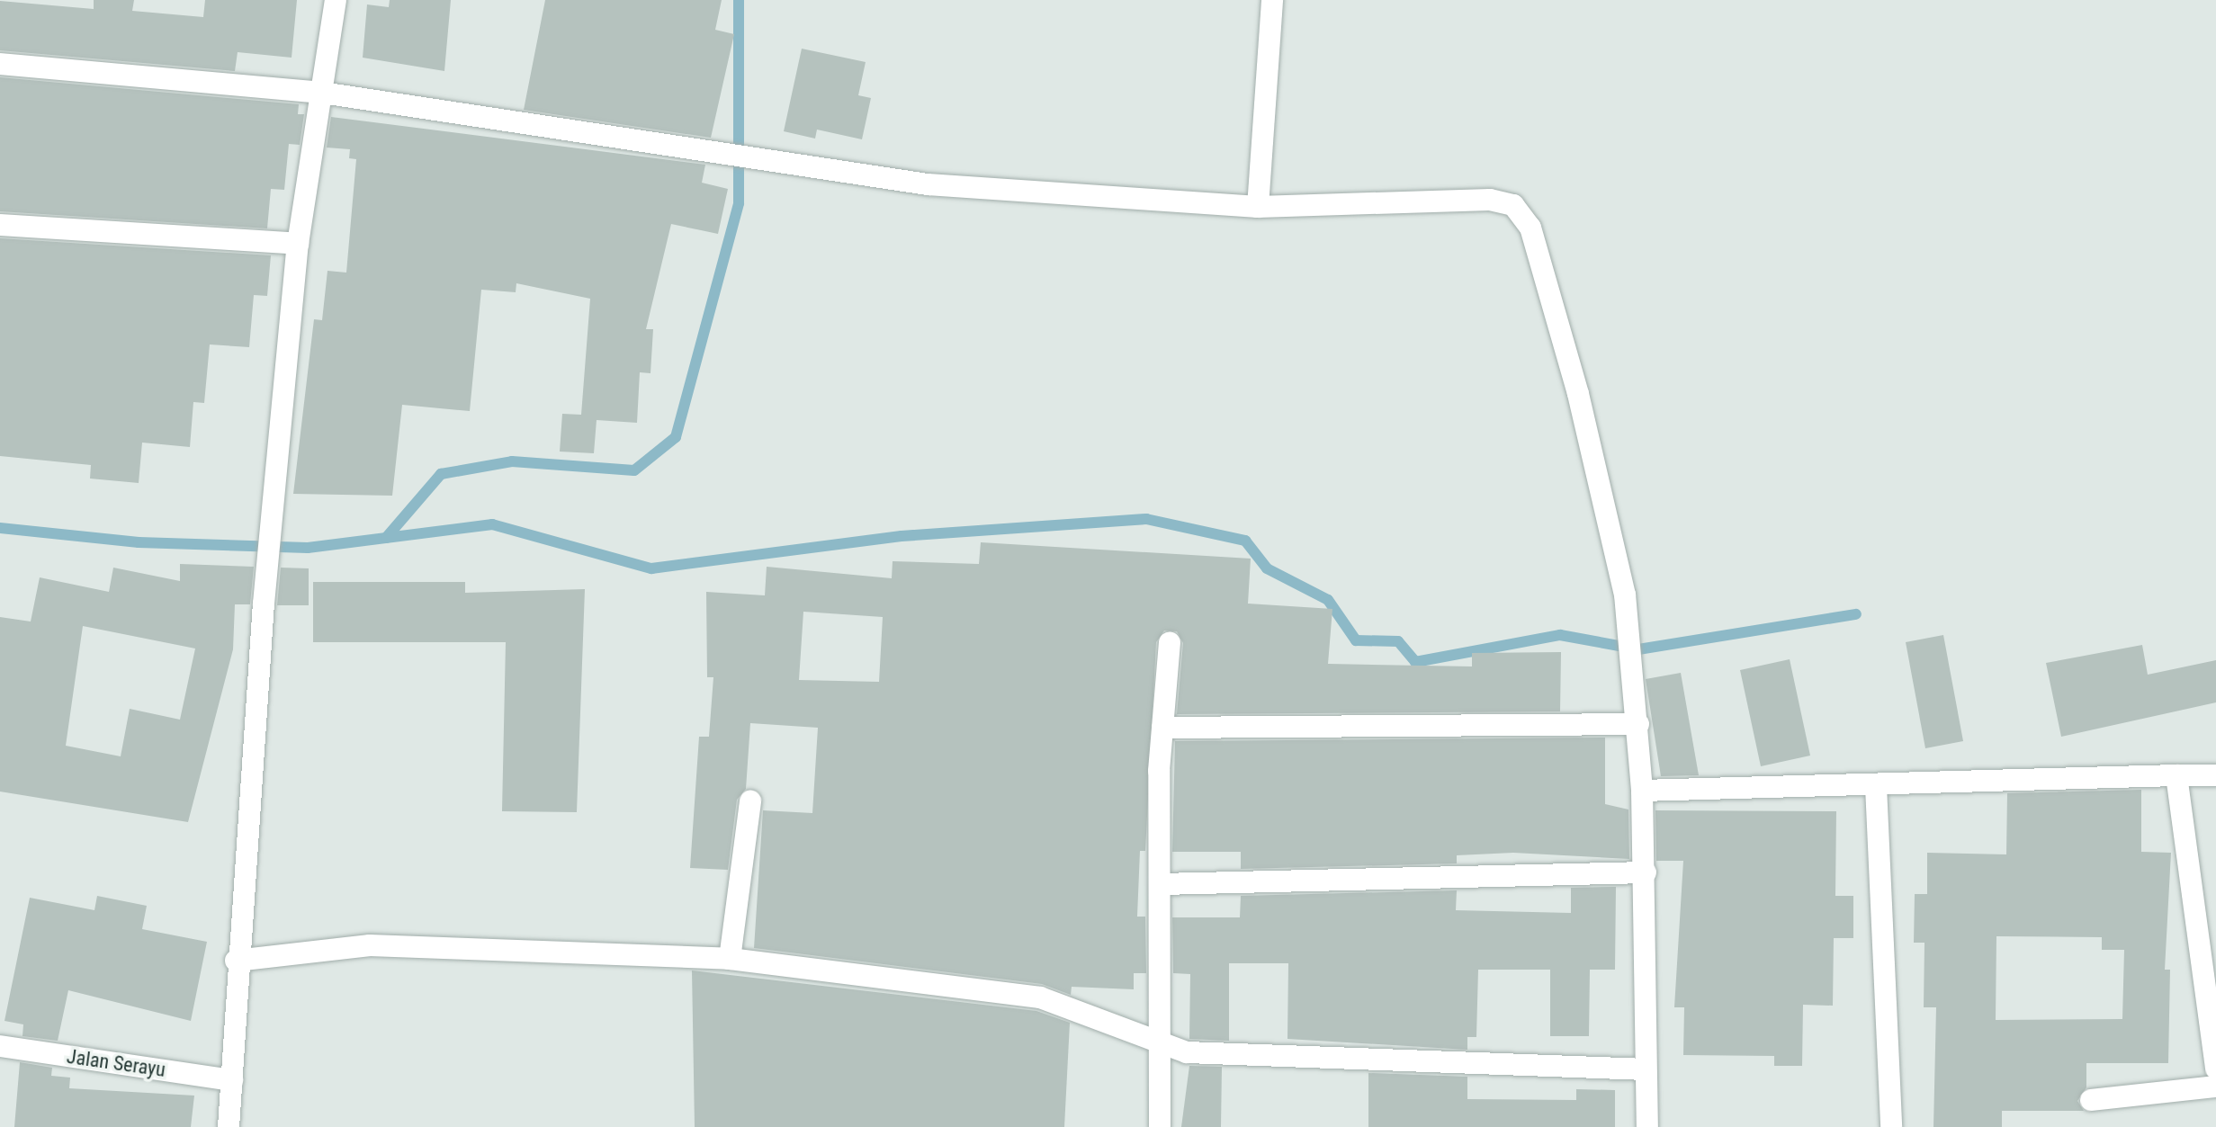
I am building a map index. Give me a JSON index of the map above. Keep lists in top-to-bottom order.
{
  "streets": {
    "street": ["Jalan Serayu"]
  }
}
